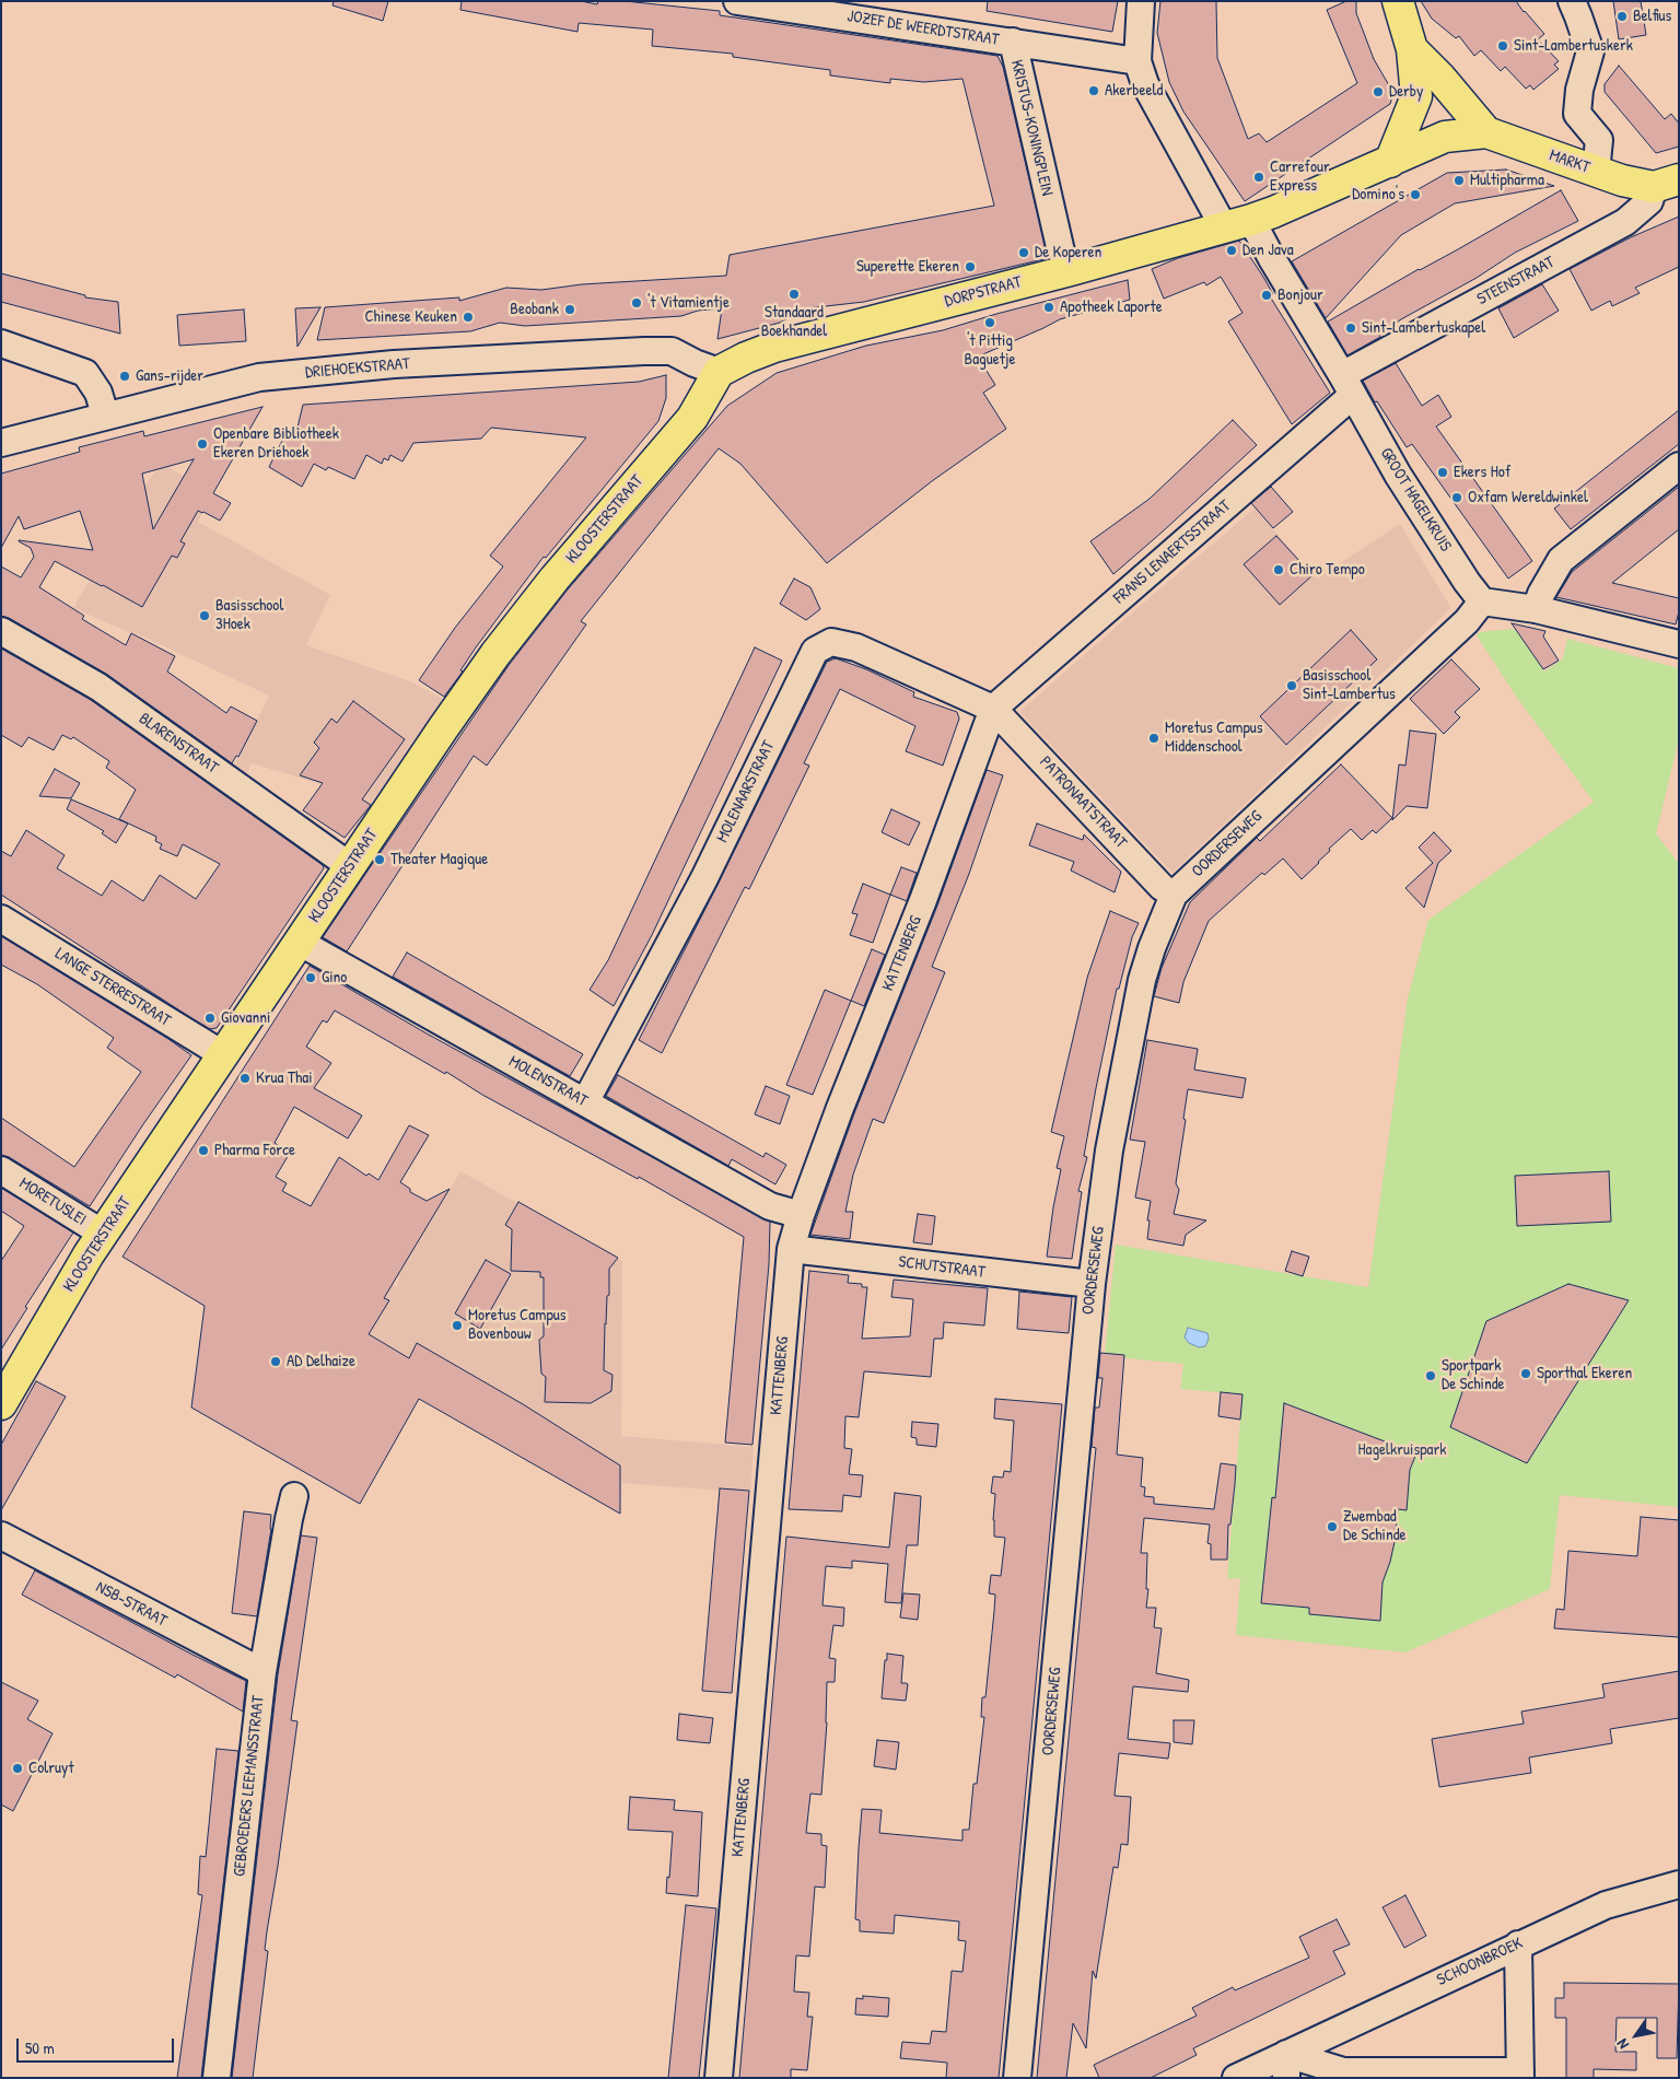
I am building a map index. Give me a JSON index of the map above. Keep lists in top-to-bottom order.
{
  "streets": {
    "main road": ["MARKT", "DORPSTRAAT", "KLOOSTERSTRAAT"],
    "street": [
      "JOZEF DE WEERDTSTRAAT",
      "KRISTUS-KONINGPLEIN",
      "STEENSTRAAT",
      "DRIEHOEKSTRAAT",
      "GROOT HAGELKRUIS",
      "FRANS LENAERTSSTRAAT",
      "BLARENSTRAAT",
      "MOLENAARSTRAAT",
      "PATRONAATSTRAAT",
      "OORDERSEWEG",
      "KATTENBERG",
      "LANGE STERRESTRAAT",
      "MOLENSTRAAT",
      "MORETUSLEI",
      "SCHUTSTRAAT",
      "NSB-STRAAT",
      "GEBROEDERS LEEMANSSTRAAT",
      "SCHOONBROEK"
    ]
  },
  "crossings": [
    ["JOZEF DE WEERDTSTRAAT", "KRISTUS-KONINGPLEIN"],
    ["KRISTUS-KONINGPLEIN", "DORPSTRAAT"],
    ["MARKT", "STEENSTRAAT"],
    ["MARKT", "DORPSTRAAT"],
    ["MARKT", "GROOT HAGELKRUIS"],
    ["STEENSTRAAT", "GROOT HAGELKRUIS"],
    ["STEENSTRAAT", "FRANS LENAERTSSTRAAT"],
    ["DORPSTRAAT", "DRIEHOEKSTRAAT"],
    ["DORPSTRAAT", "GROOT HAGELKRUIS"],
    ["DORPSTRAAT", "KLOOSTERSTRAAT"],
    ["DRIEHOEKSTRAAT", "KLOOSTERSTRAAT"],
    ["GROOT HAGELKRUIS", "FRANS LENAERTSSTRAAT"],
    ["GROOT HAGELKRUIS", "OORDERSEWEG"],
    ["KLOOSTERSTRAAT", "BLARENSTRAAT"],
    ["KLOOSTERSTRAAT", "LANGE STERRESTRAAT"],
    ["KLOOSTERSTRAAT", "MOLENSTRAAT"],
    ["KLOOSTERSTRAAT", "MORETUSLEI"],
    ["FRANS LENAERTSSTRAAT", "MOLENAARSTRAAT"],
    ["FRANS LENAERTSSTRAAT", "PATRONAATSTRAAT"],
    ["FRANS LENAERTSSTRAAT", "KATTENBERG"],
    ["MOLENAARSTRAAT", "PATRONAATSTRAAT"],
    ["MOLENAARSTRAAT", "KATTENBERG"],
    ["MOLENAARSTRAAT", "MOLENSTRAAT"],
    ["PATRONAATSTRAAT", "OORDERSEWEG"],
    ["PATRONAATSTRAAT", "KATTENBERG"],
    ["OORDERSEWEG", "SCHUTSTRAAT"],
    ["KATTENBERG", "MOLENSTRAAT"],
    ["KATTENBERG", "SCHUTSTRAAT"],
    ["NSB-STRAAT", "GEBROEDERS LEEMANSSTRAAT"]
  ],
  "parks": ["Hagelkruispark"],
  "places": [
    "Belfius",
    "Sint-Lambertuskerk",
    "Akerbeeld",
    "Derby",
    "Carrefour Express",
    "Multipharma",
    "Domino's",
    "Den Java",
    "De Koperen",
    "Superette Ekeren",
    "Standaard Boekhandel",
    "Bonjour",
    "'t Vitamientje",
    "Apotheek Laporte",
    "Beobank",
    "Chinese Keuken",
    "'t Pittig Baguetje",
    "Sint-Lambertuskapel",
    "Gans-rijder",
    "Openbare Bibliotheek Ekeren Driehoek",
    "Ekers Hof",
    "Oxfam Wereldwinkel",
    "Chiro Tempo",
    "Basisschool 3Hoek",
    "Basisschool Sint-Lambertus",
    "Moretus Campus Middenschool",
    "Theater Magique",
    "Gino",
    "Giovanni",
    "Krua Thai",
    "Pharma Force",
    "Moretus Campus Bovenbouw",
    "AD Delhaize",
    "Sporthal Ekeren",
    "Sportpark De Schinde",
    "Zwembad De Schinde",
    "Colruyt"
  ],
  "scale_bar": "50 m",
  "north": "bottom left"
}
